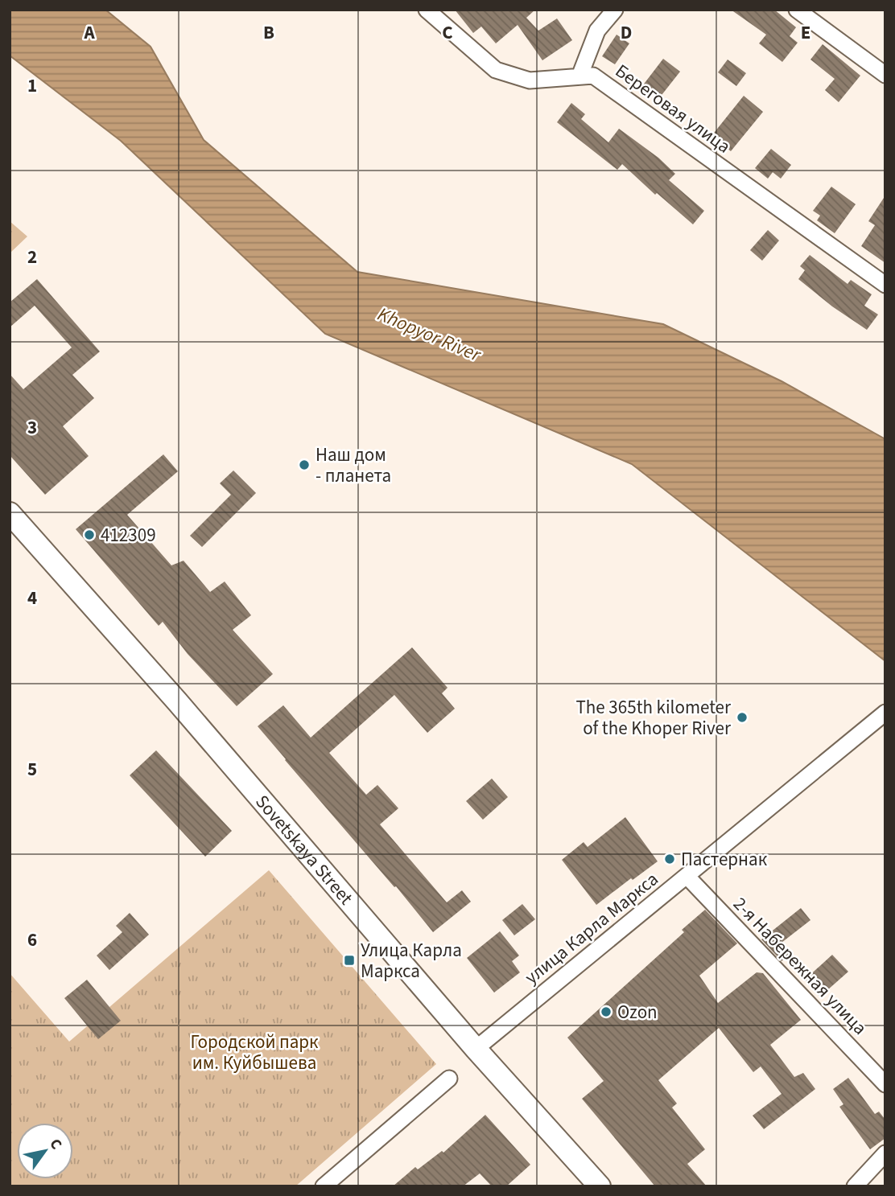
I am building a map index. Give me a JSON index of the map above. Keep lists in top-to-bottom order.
{
  "streets": {
    "street": [
      "Береговая улица",
      "Sovetskaya Street",
      "улица Карла Маркса",
      "2-я Набережная улица"
    ]
  },
  "crossings": [
    ["Sovetskaya Street", "улица Карла Маркса"],
    ["улица Карла Маркса", "2-я Набережная улица"]
  ],
  "water": ["Khopyor River"],
  "parks": ["Городской парк им. Куйбышева"],
  "places": {
    "other": [
      "Наш дом - планета",
      "412309",
      "The 365th kilometer of the Khoper River",
      "Пастернак",
      "Ozon"
    ],
    "transit": ["Улица Карла Маркса"]
  },
  "north": "top right",
  "grid": {
    "columns": [
      "A",
      "B",
      "C",
      "D",
      "E"
    ],
    "rows": [
      "1",
      "2",
      "3",
      "4",
      "5",
      "6"
    ]
  }
}
